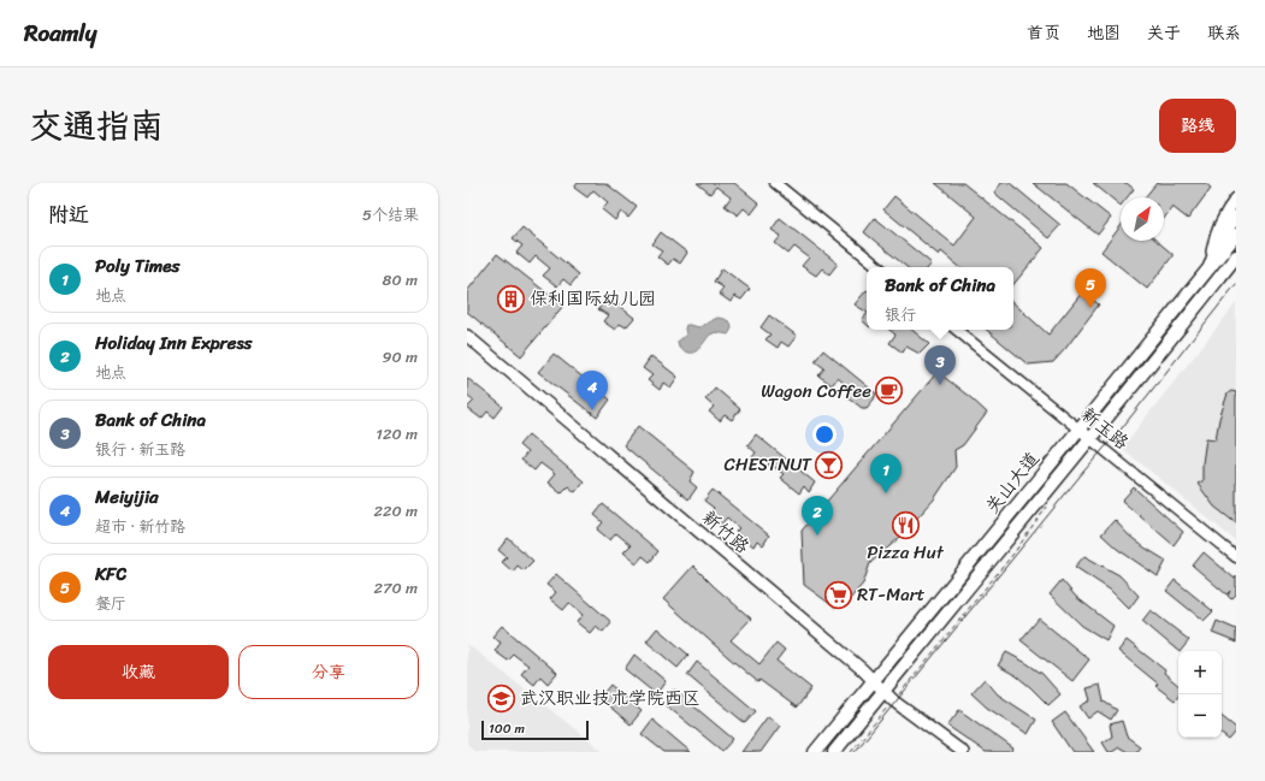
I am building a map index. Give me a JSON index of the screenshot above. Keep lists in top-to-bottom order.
{
  "streets": {
    "main road": ["关山大道", "新竹路"],
    "street": ["新玉路"]
  },
  "crossings": [
    ["新玉路", "关山大道"],
    ["关山大道", "新竹路"]
  ],
  "places": {
    "building": ["保利国际幼儿园"],
    "cafe": ["Wagon Coffee"],
    "bar": ["CHESTNUT"],
    "restaurant": ["Pizza Hut"],
    "supermarket": ["RT-Mart"],
    "school or university": ["武汉职业技术学院西区"]
  },
  "scale_bar": "100 m",
  "north": "top right",
  "page": {
    "header": "Roamly",
    "nav": [
      "首页",
      "地图",
      "关于",
      "联系"
    ],
    "title": "交通指南",
    "buttons": [
      "路线",
      ["收藏", "分享"]
    ],
    "heading": ["附近", "5个结果"],
    "list": [
      {
        "mark": "1",
        "name": "Poly Times",
        "note": "地点",
        "value": "80 m"
      },
      {
        "mark": "2",
        "name": "Holiday Inn Express",
        "note": "地点",
        "value": "90 m"
      },
      {
        "mark": "3",
        "name": "Bank of China",
        "note": "银行 · 新玉路",
        "value": "120 m"
      },
      {
        "mark": "4",
        "name": "Meiyijia",
        "note": "超市 · 新竹路",
        "value": "220 m"
      },
      {
        "mark": "5",
        "name": "KFC",
        "note": "餐厅",
        "value": "270 m"
      }
    ],
    "popup": ["Bank of China", "银行"],
    "pins": [
      "5",
      "3",
      "4",
      "1",
      "2"
    ],
    "map_buttons": ["+", "−"],
    "scale": "100 m"
  }
}
